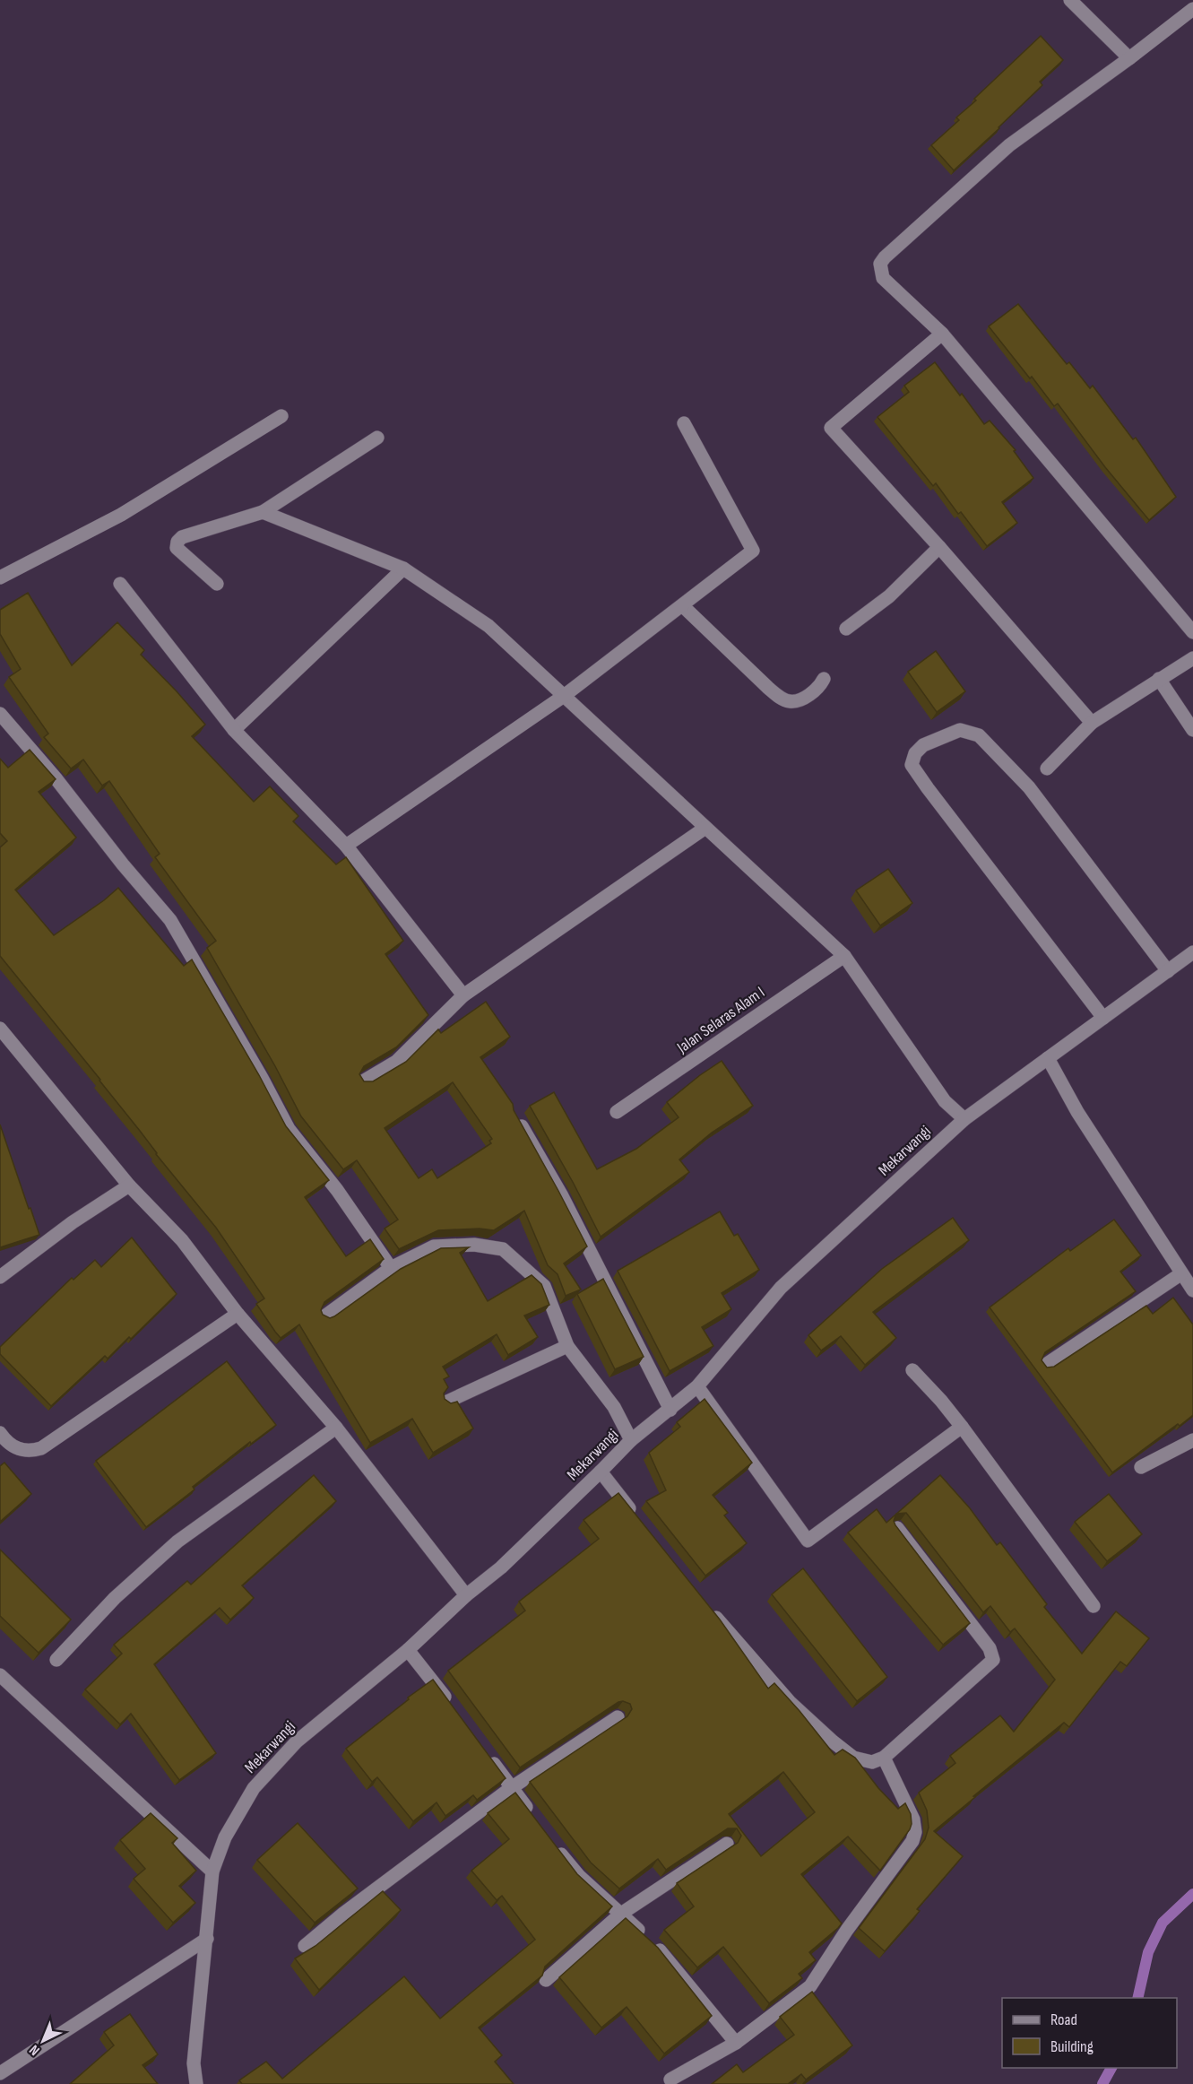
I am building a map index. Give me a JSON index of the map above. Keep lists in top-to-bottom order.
{
  "streets": {
    "street": ["Jalan Selaras Alam I", "Mekarwangi"]
  },
  "legend": ["Road", "Building"],
  "north": "bottom left"
}
